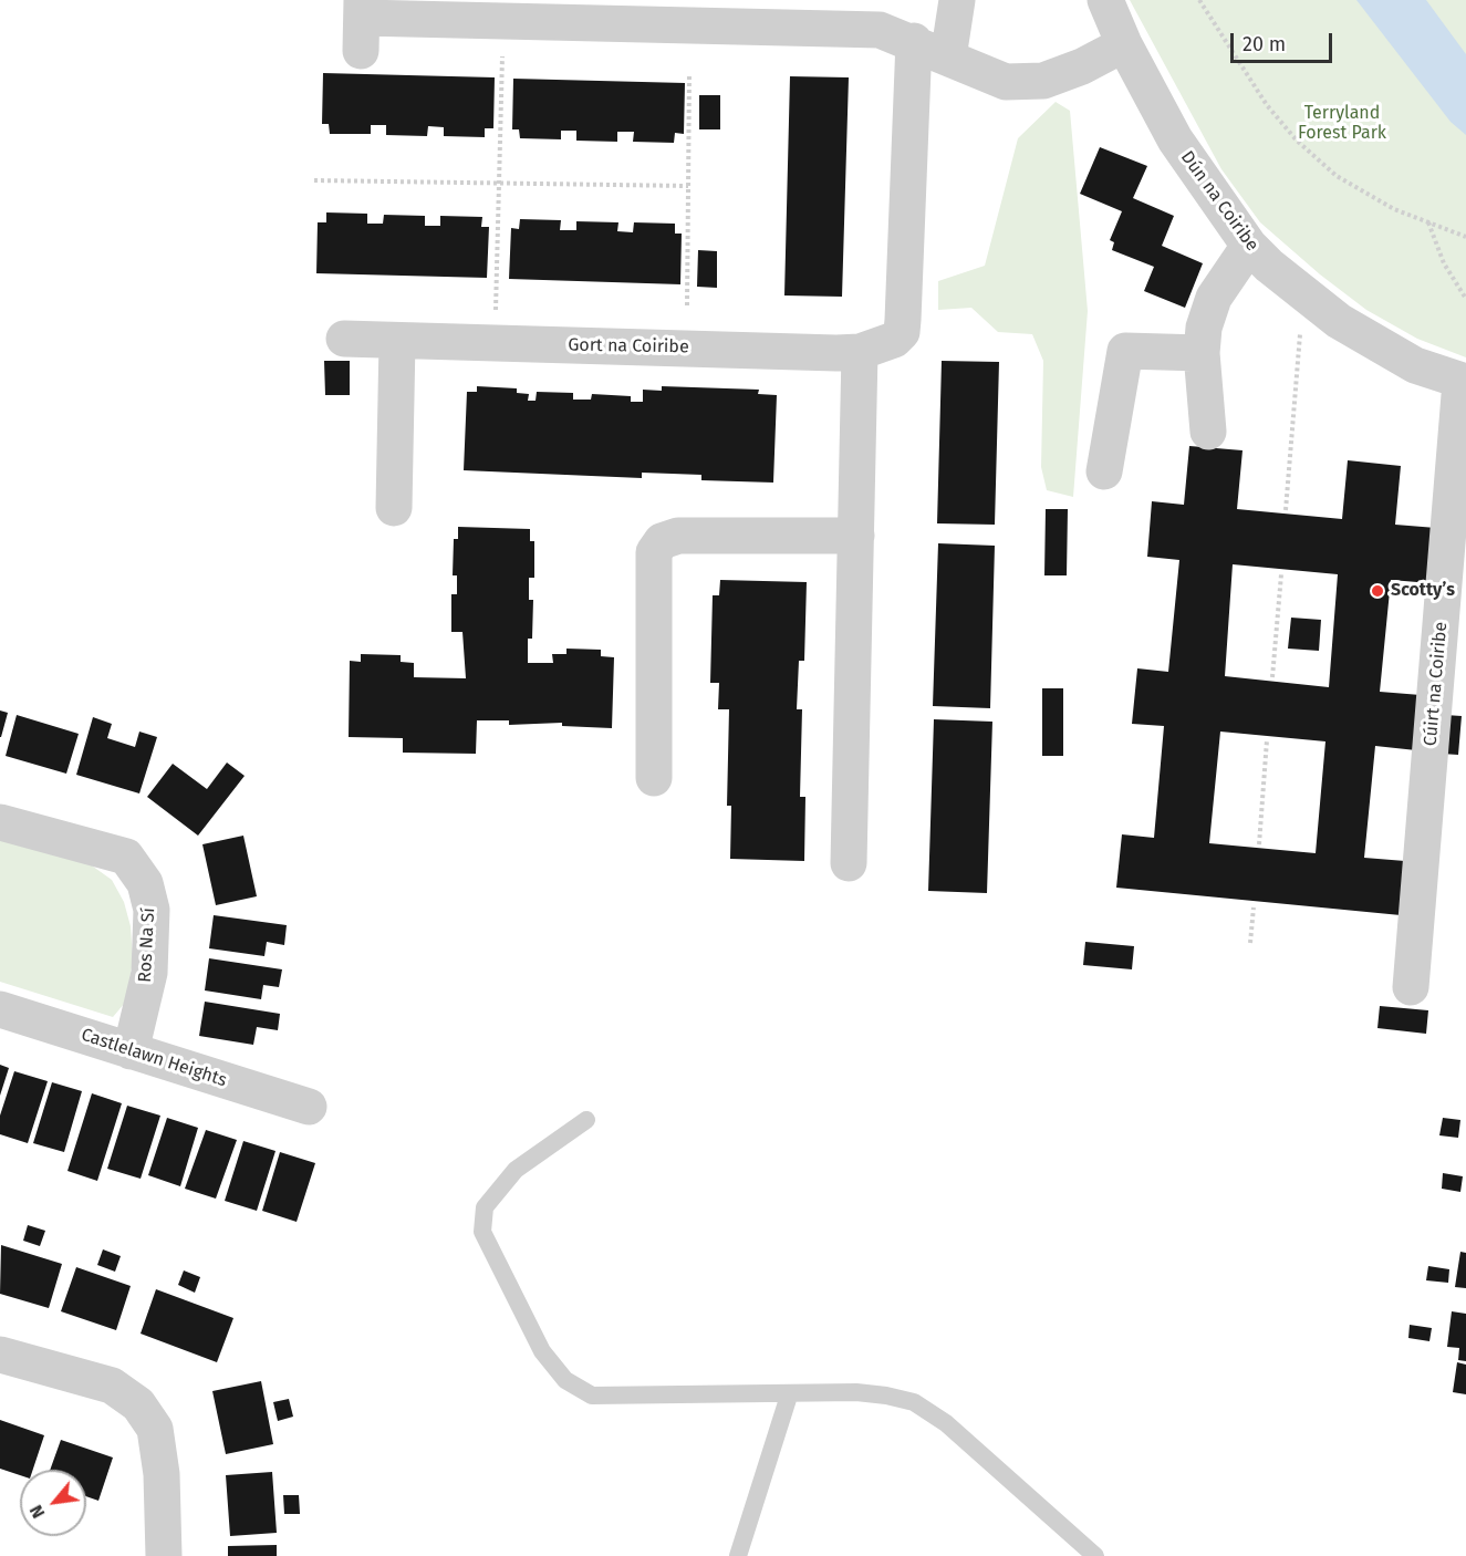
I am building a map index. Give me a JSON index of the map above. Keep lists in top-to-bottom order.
{
  "streets": {
    "street": [
      "Dún na Coiribe",
      "Gort na Coiribe",
      "Cúirt na Coiribe",
      "Ros Na Sí",
      "Castlelawn Heights"
    ]
  },
  "crossings": [
    ["Dún na Coiribe", "Cúirt na Coiribe"],
    ["Ros Na Sí", "Castlelawn Heights"]
  ],
  "parks": ["Terryland Forest Park"],
  "places": ["Scotty’s"],
  "scale_bar": "20 m",
  "north": "bottom left"
}
